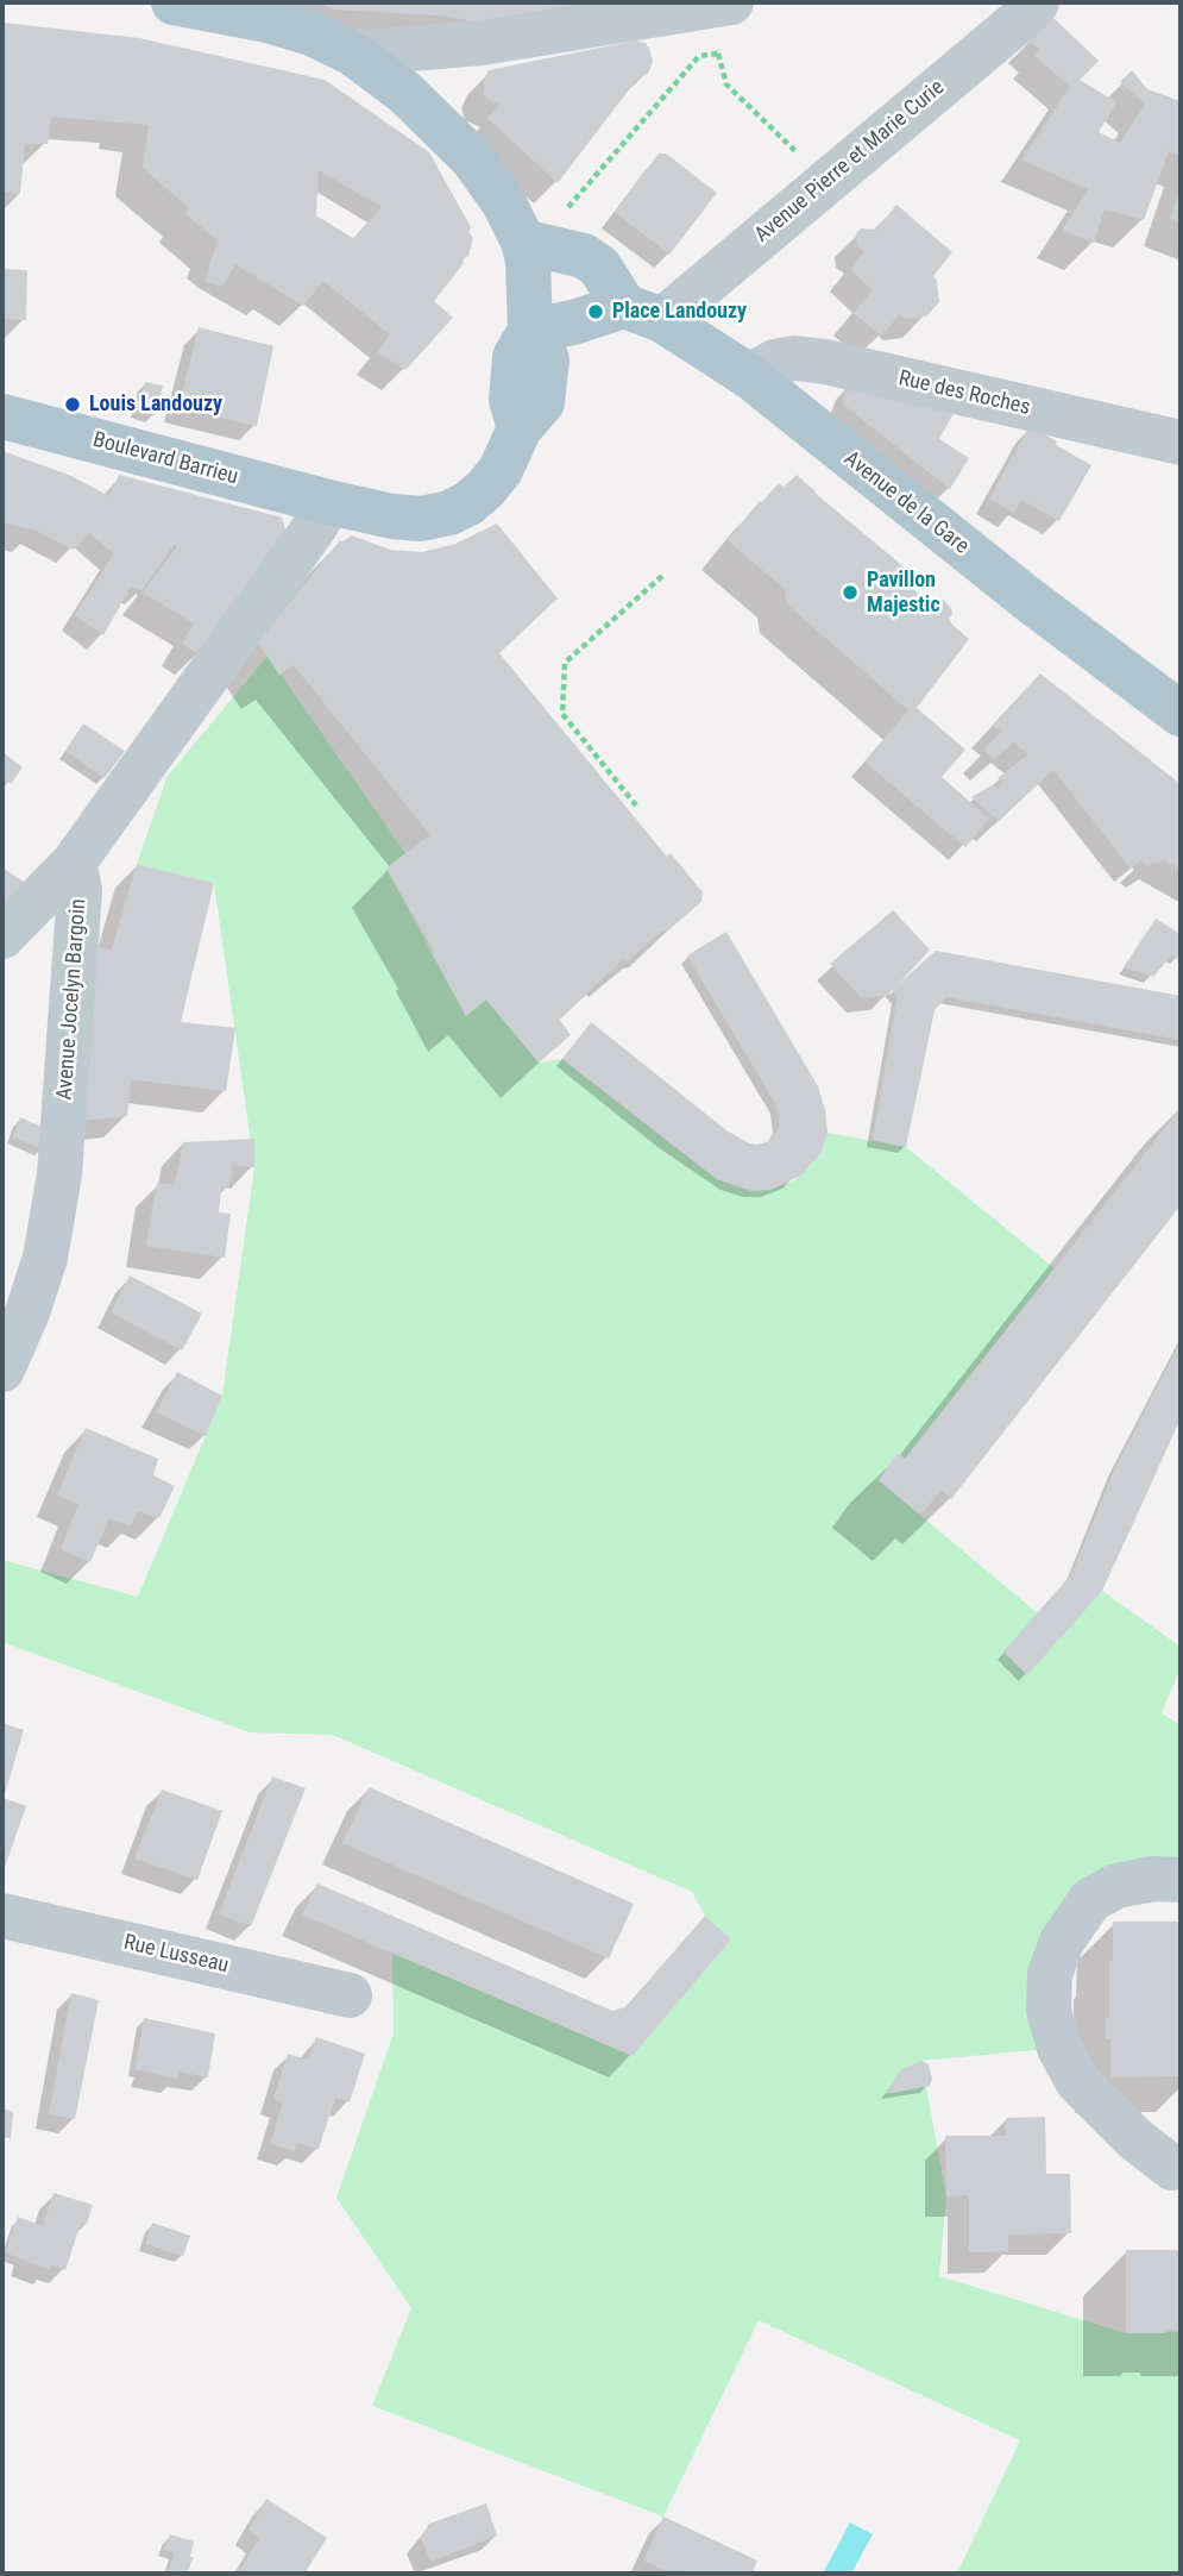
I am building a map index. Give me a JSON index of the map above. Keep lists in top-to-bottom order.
{
  "streets": {
    "main road": ["Boulevard Barrieu", "Avenue de la Gare"],
    "street": [
      "Avenue Pierre et Marie Curie",
      "Rue des Roches",
      "Avenue Jocelyn Bargoin",
      "Rue Lusseau"
    ]
  },
  "crossings": [
    ["Avenue Pierre et Marie Curie", "Avenue de la Gare"],
    ["Rue des Roches", "Avenue de la Gare"]
  ],
  "places": ["Place Landouzy", "Louis Landouzy", "Pavillon Majestic"]
}
